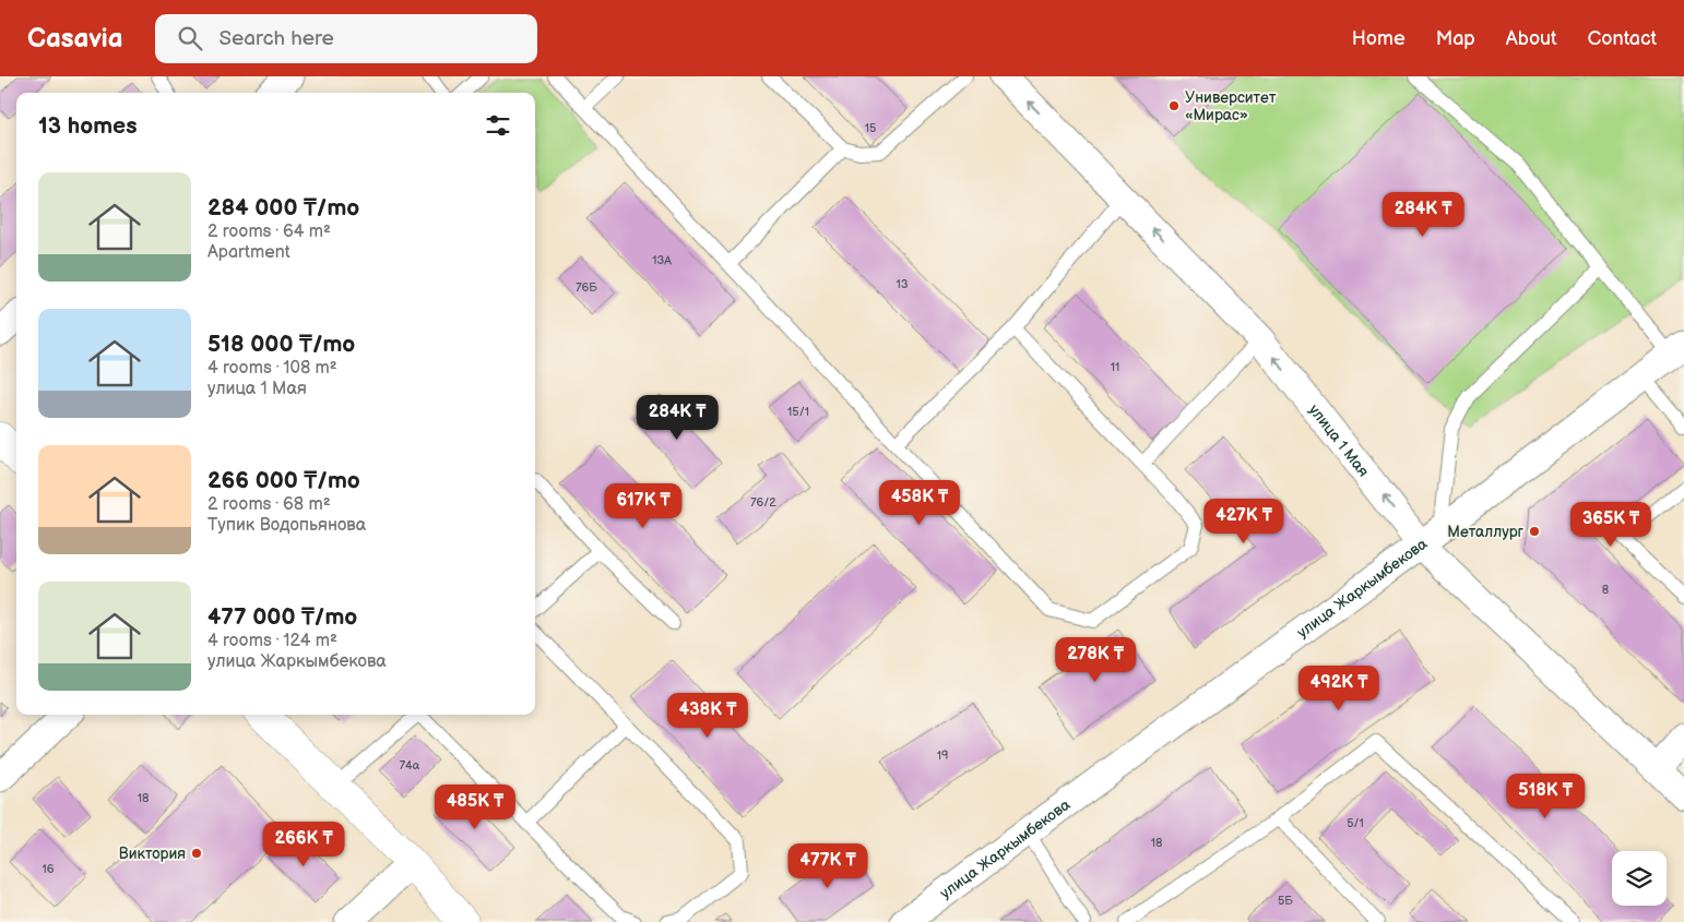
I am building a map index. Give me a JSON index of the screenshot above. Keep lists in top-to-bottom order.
{
  "streets": {
    "street": ["улица 1 Мая", "улица Жаркымбекова"]
  },
  "crossings": [
    ["улица 1 Мая", "улица Жаркымбекова"]
  ],
  "one_way": ["улица 1 Мая"],
  "places": ["Университет «Мирас»", "Металлург", "Виктория"],
  "house_numbers": [
    "15",
    "13А",
    "13",
    "76Б",
    "11",
    "15/1",
    "76/2",
    "8",
    "19",
    "74а",
    "18",
    "5/1",
    "18",
    "16",
    "5Б"
  ],
  "page": {
    "header": "Casavia",
    "search": "Search here",
    "nav": [
      "Home",
      "Map",
      "About",
      "Contact"
    ],
    "heading": "13 homes",
    "list": [
      {
        "name": "284 000 ₸/mo",
        "note": "2 rooms · 64 m² · Apartment"
      },
      {
        "name": "518 000 ₸/mo",
        "note": "4 rooms · 108 m² · улица 1 Мая"
      },
      {
        "name": "266 000 ₸/mo",
        "note": "2 rooms · 68 m² · Тупик Водопьянова"
      },
      {
        "name": "477 000 ₸/mo",
        "note": "4 rooms · 124 m² · улица Жаркымбекова"
      }
    ],
    "price": [
      "284K ₸",
      "284K ₸",
      "458K ₸",
      "617K ₸",
      "427K ₸",
      "365K ₸",
      "278K ₸",
      "492K ₸",
      "438K ₸",
      "518K ₸",
      "485K ₸",
      "266K ₸",
      "477K ₸"
    ]
  }
}
